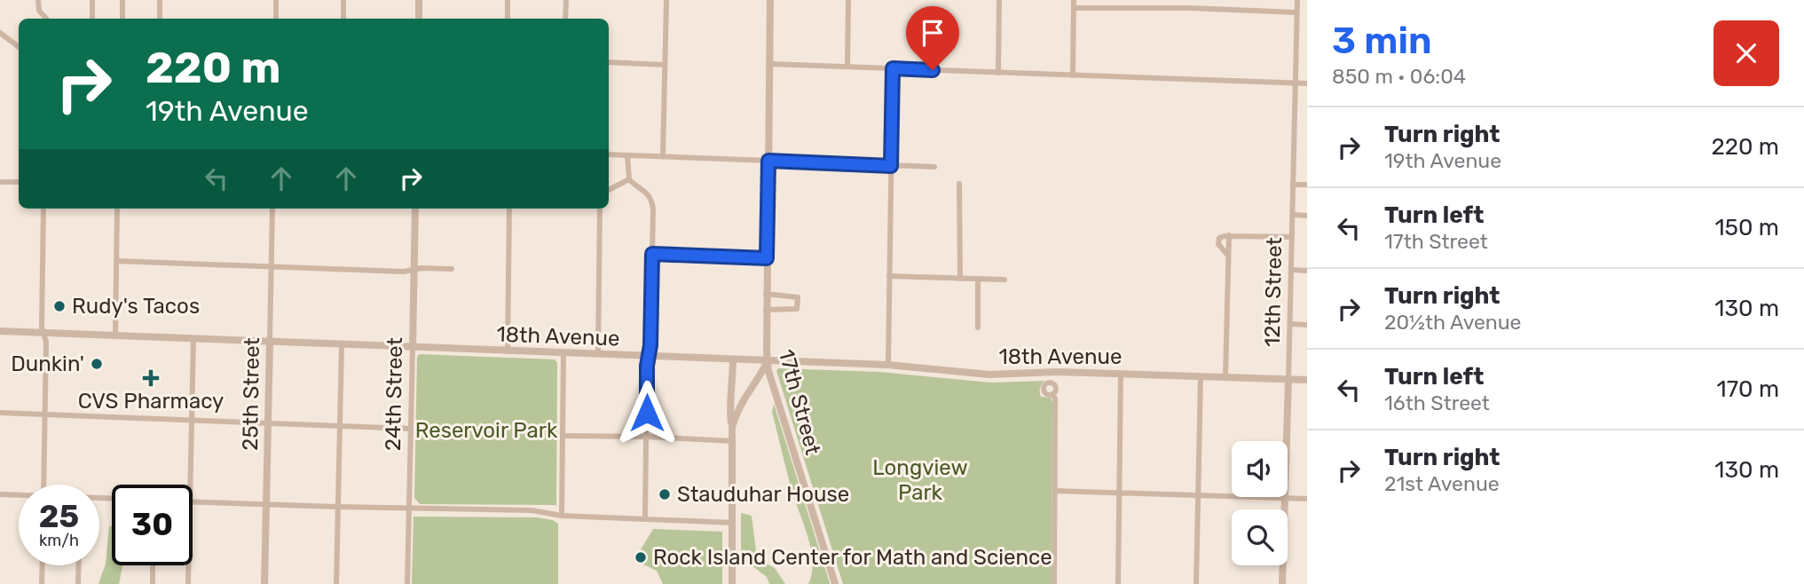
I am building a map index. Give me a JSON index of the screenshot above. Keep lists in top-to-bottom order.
{
  "streets": {
    "street": [
      "12th Street",
      "18th Avenue",
      "25th Street",
      "24th Street",
      "17th Street"
    ]
  },
  "crossings": [
    ["12th Street", "18th Avenue"],
    ["18th Avenue", "25th Street"],
    ["18th Avenue", "24th Street"],
    ["18th Avenue", "17th Street"]
  ],
  "parks": ["Reservoir Park", "Longview Park"],
  "places": {
    "other": [
      "Rudy's Tacos",
      "Dunkin'",
      "Stauduhar House",
      "Rock Island Center for Math and Science"
    ],
    "health": ["CVS Pharmacy"]
  },
  "page": {
    "heading": ["3 min", "850 m · 06:04"],
    "turn": ["220 m", "19th Avenue"],
    "list": [
      {
        "name": "Turn right",
        "note": "19th Avenue",
        "value": "220 m"
      },
      {
        "name": "Turn left",
        "note": "17th Street",
        "value": "150 m"
      },
      {
        "name": "Turn right",
        "note": "20½th Avenue",
        "value": "130 m"
      },
      {
        "name": "Turn left",
        "note": "16th Street",
        "value": "170 m"
      },
      {
        "name": "Turn right",
        "note": "21st Avenue",
        "value": "130 m"
      }
    ],
    "speed": "25 km/h",
    "limit": "30"
  }
}
